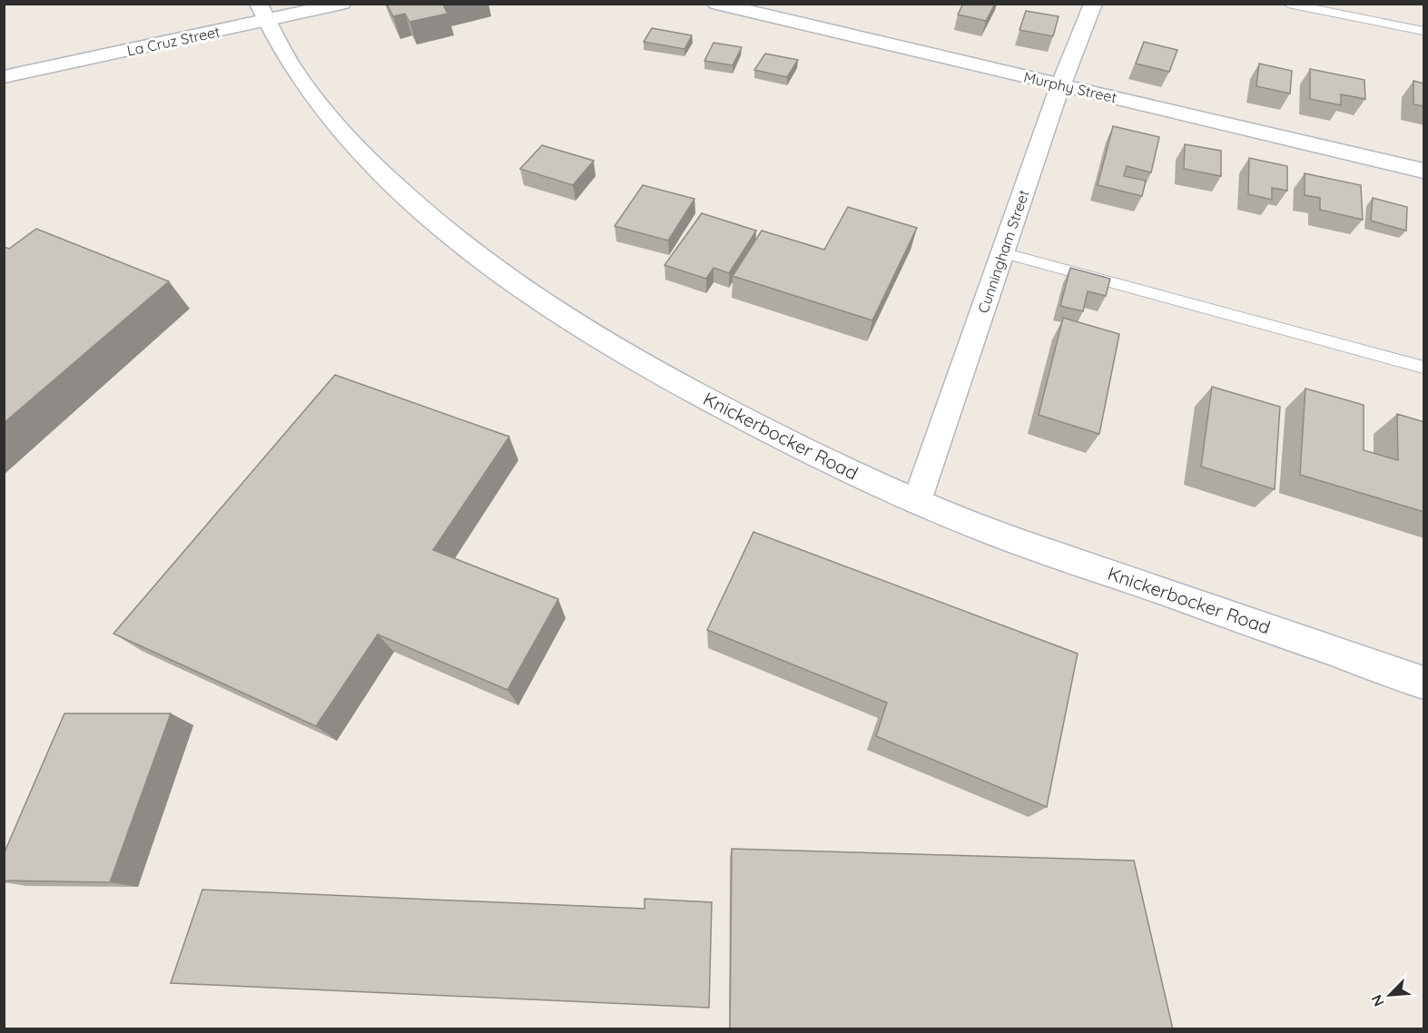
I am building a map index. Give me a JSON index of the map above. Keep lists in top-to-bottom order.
{
  "streets": {
    "street": [
      "La Cruz Street",
      "Murphy Street",
      "Cunningham Street",
      "Knickerbocker Road"
    ]
  },
  "crossings": [
    ["La Cruz Street", "Knickerbocker Road"],
    ["Murphy Street", "Cunningham Street"],
    ["Cunningham Street", "Knickerbocker Road"]
  ],
  "north": "bottom left"
}
